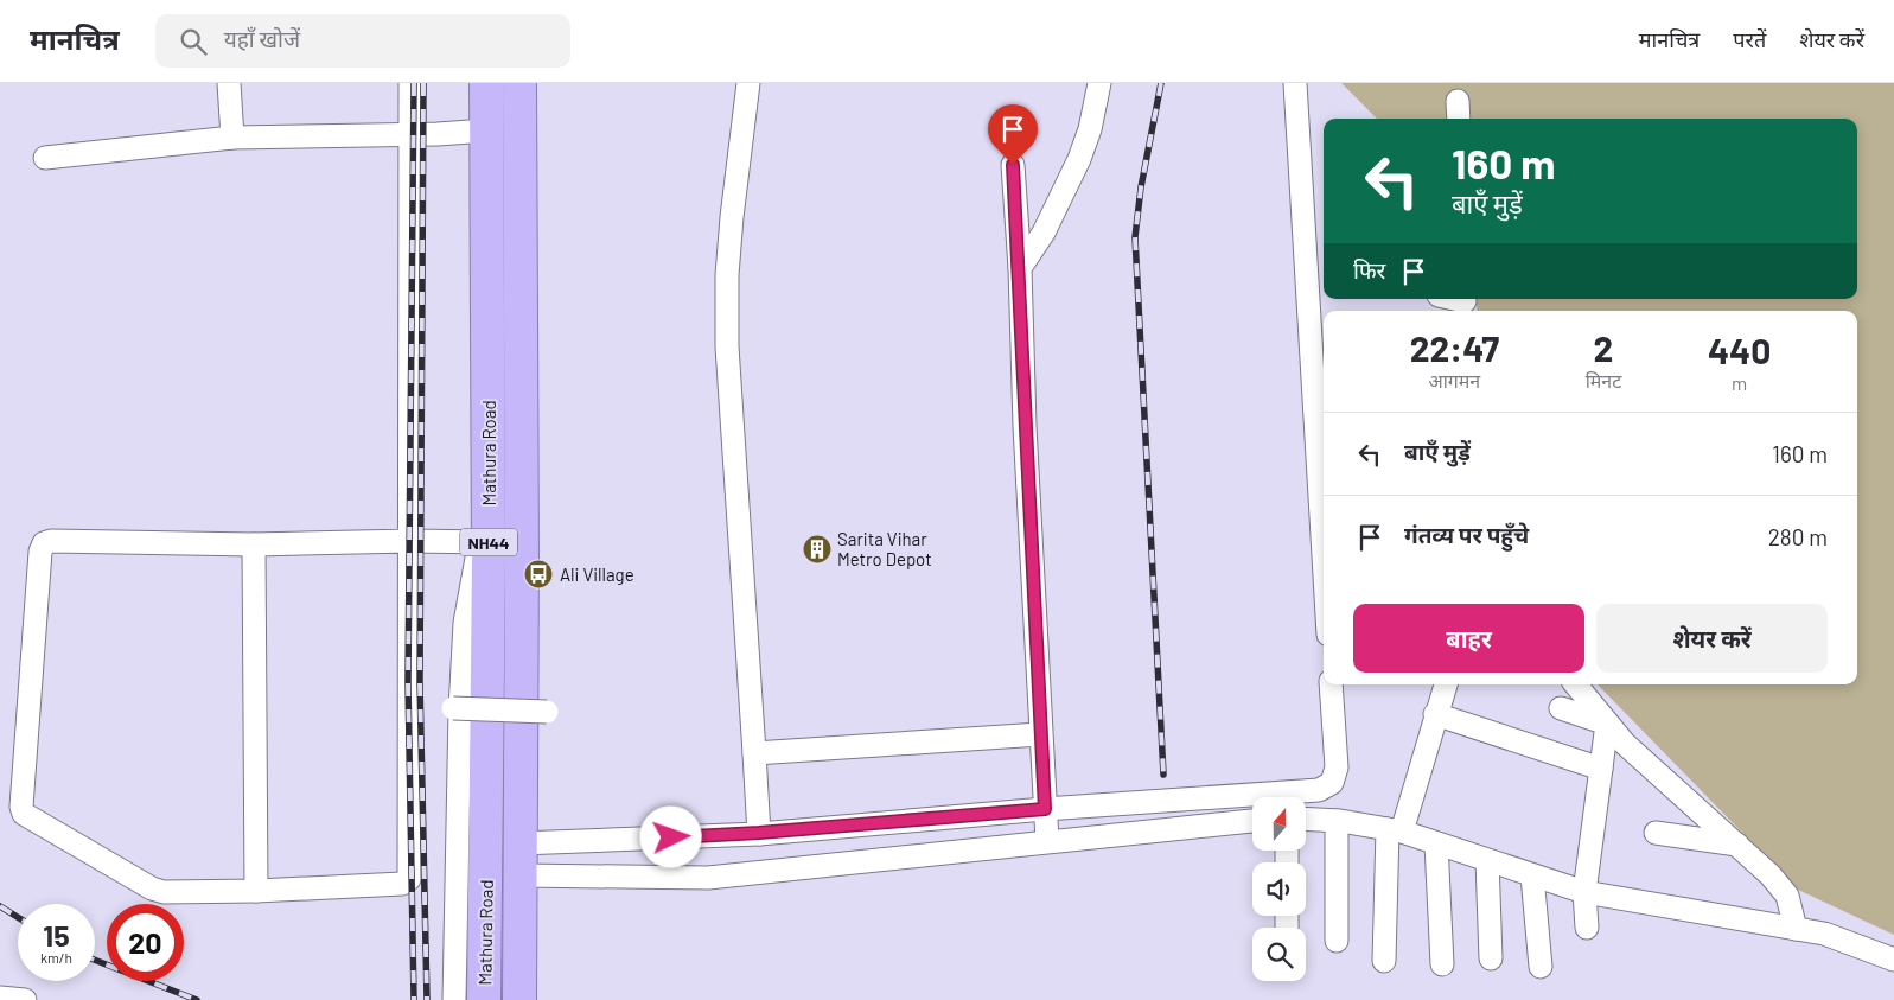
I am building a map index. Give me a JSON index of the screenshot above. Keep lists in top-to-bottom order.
{
  "streets": {
    "highway": ["Mathura Road", "NH44"]
  },
  "places": {
    "building": ["Sarita Vihar Metro Depot"],
    "bus stop": ["Ali Village"]
  },
  "north": "top",
  "page": {
    "header": "मानचित्र",
    "search": "यहाँ खोजें",
    "nav": ["मानचित्र", "परतें", "शेयर करें"],
    "turn": ["160 m", "बाएँ मुड़ें"],
    "then": "फिर",
    "eta": [
      "22:47",
      "आगमन",
      "2",
      "मिनट",
      "440",
      "m"
    ],
    "list": [
      {
        "name": "बाएँ मुड़ें",
        "value": "160 m"
      },
      {
        "name": "गंतव्य पर पहुँचे",
        "value": "280 m"
      }
    ],
    "buttons": ["बाहर", "शेयर करें"],
    "speed": "15 km/h",
    "limit": "20"
  }
}
